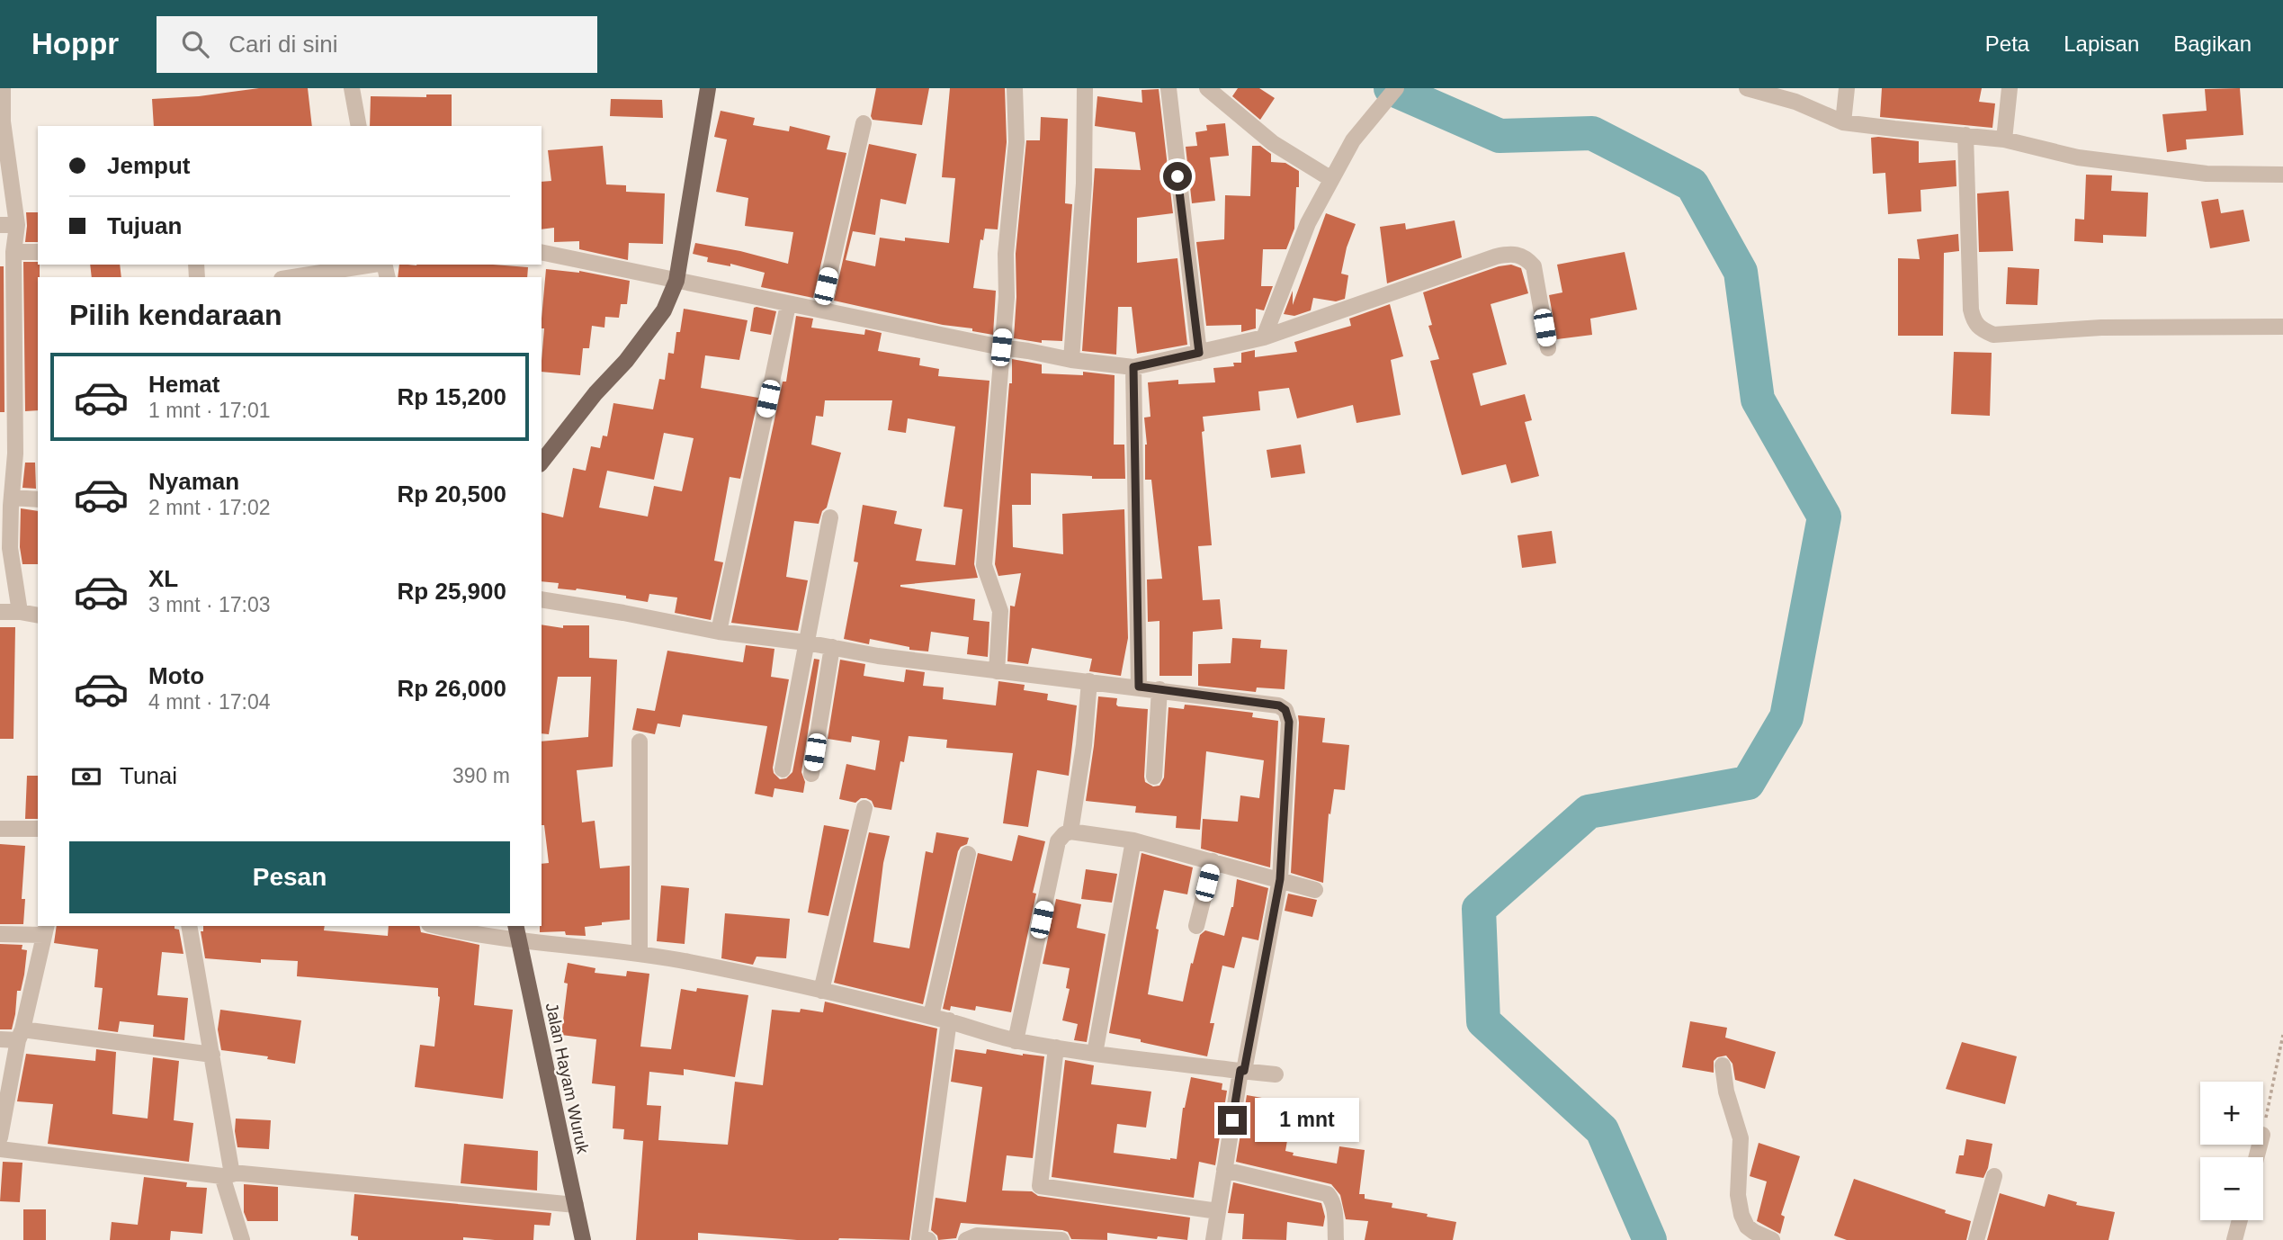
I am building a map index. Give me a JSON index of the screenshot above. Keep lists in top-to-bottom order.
{
  "streets": {
    "main road": ["Jalan Hayam Wuruk"]
  },
  "page": {
    "header": "Hoppr",
    "search": "Cari di sini",
    "nav": ["Peta", "Lapisan", "Bagikan"],
    "banner": ["Jemput", "Tujuan"],
    "heading": "Pilih kendaraan",
    "list": [
      {
        "name": "Hemat",
        "note": "1 mnt · 17:01",
        "value": "Rp 15,200"
      },
      {
        "name": "Nyaman",
        "note": "2 mnt · 17:02",
        "value": "Rp 20,500"
      },
      {
        "name": "XL",
        "note": "3 mnt · 17:03",
        "value": "Rp 25,900"
      },
      {
        "name": "Moto",
        "note": "4 mnt · 17:04",
        "value": "Rp 26,000"
      }
    ],
    "pay": ["Tunai", "390 m"],
    "buttons": "Pesan",
    "map_buttons": ["+", "−"],
    "bubble": "1 mnt"
  }
}
